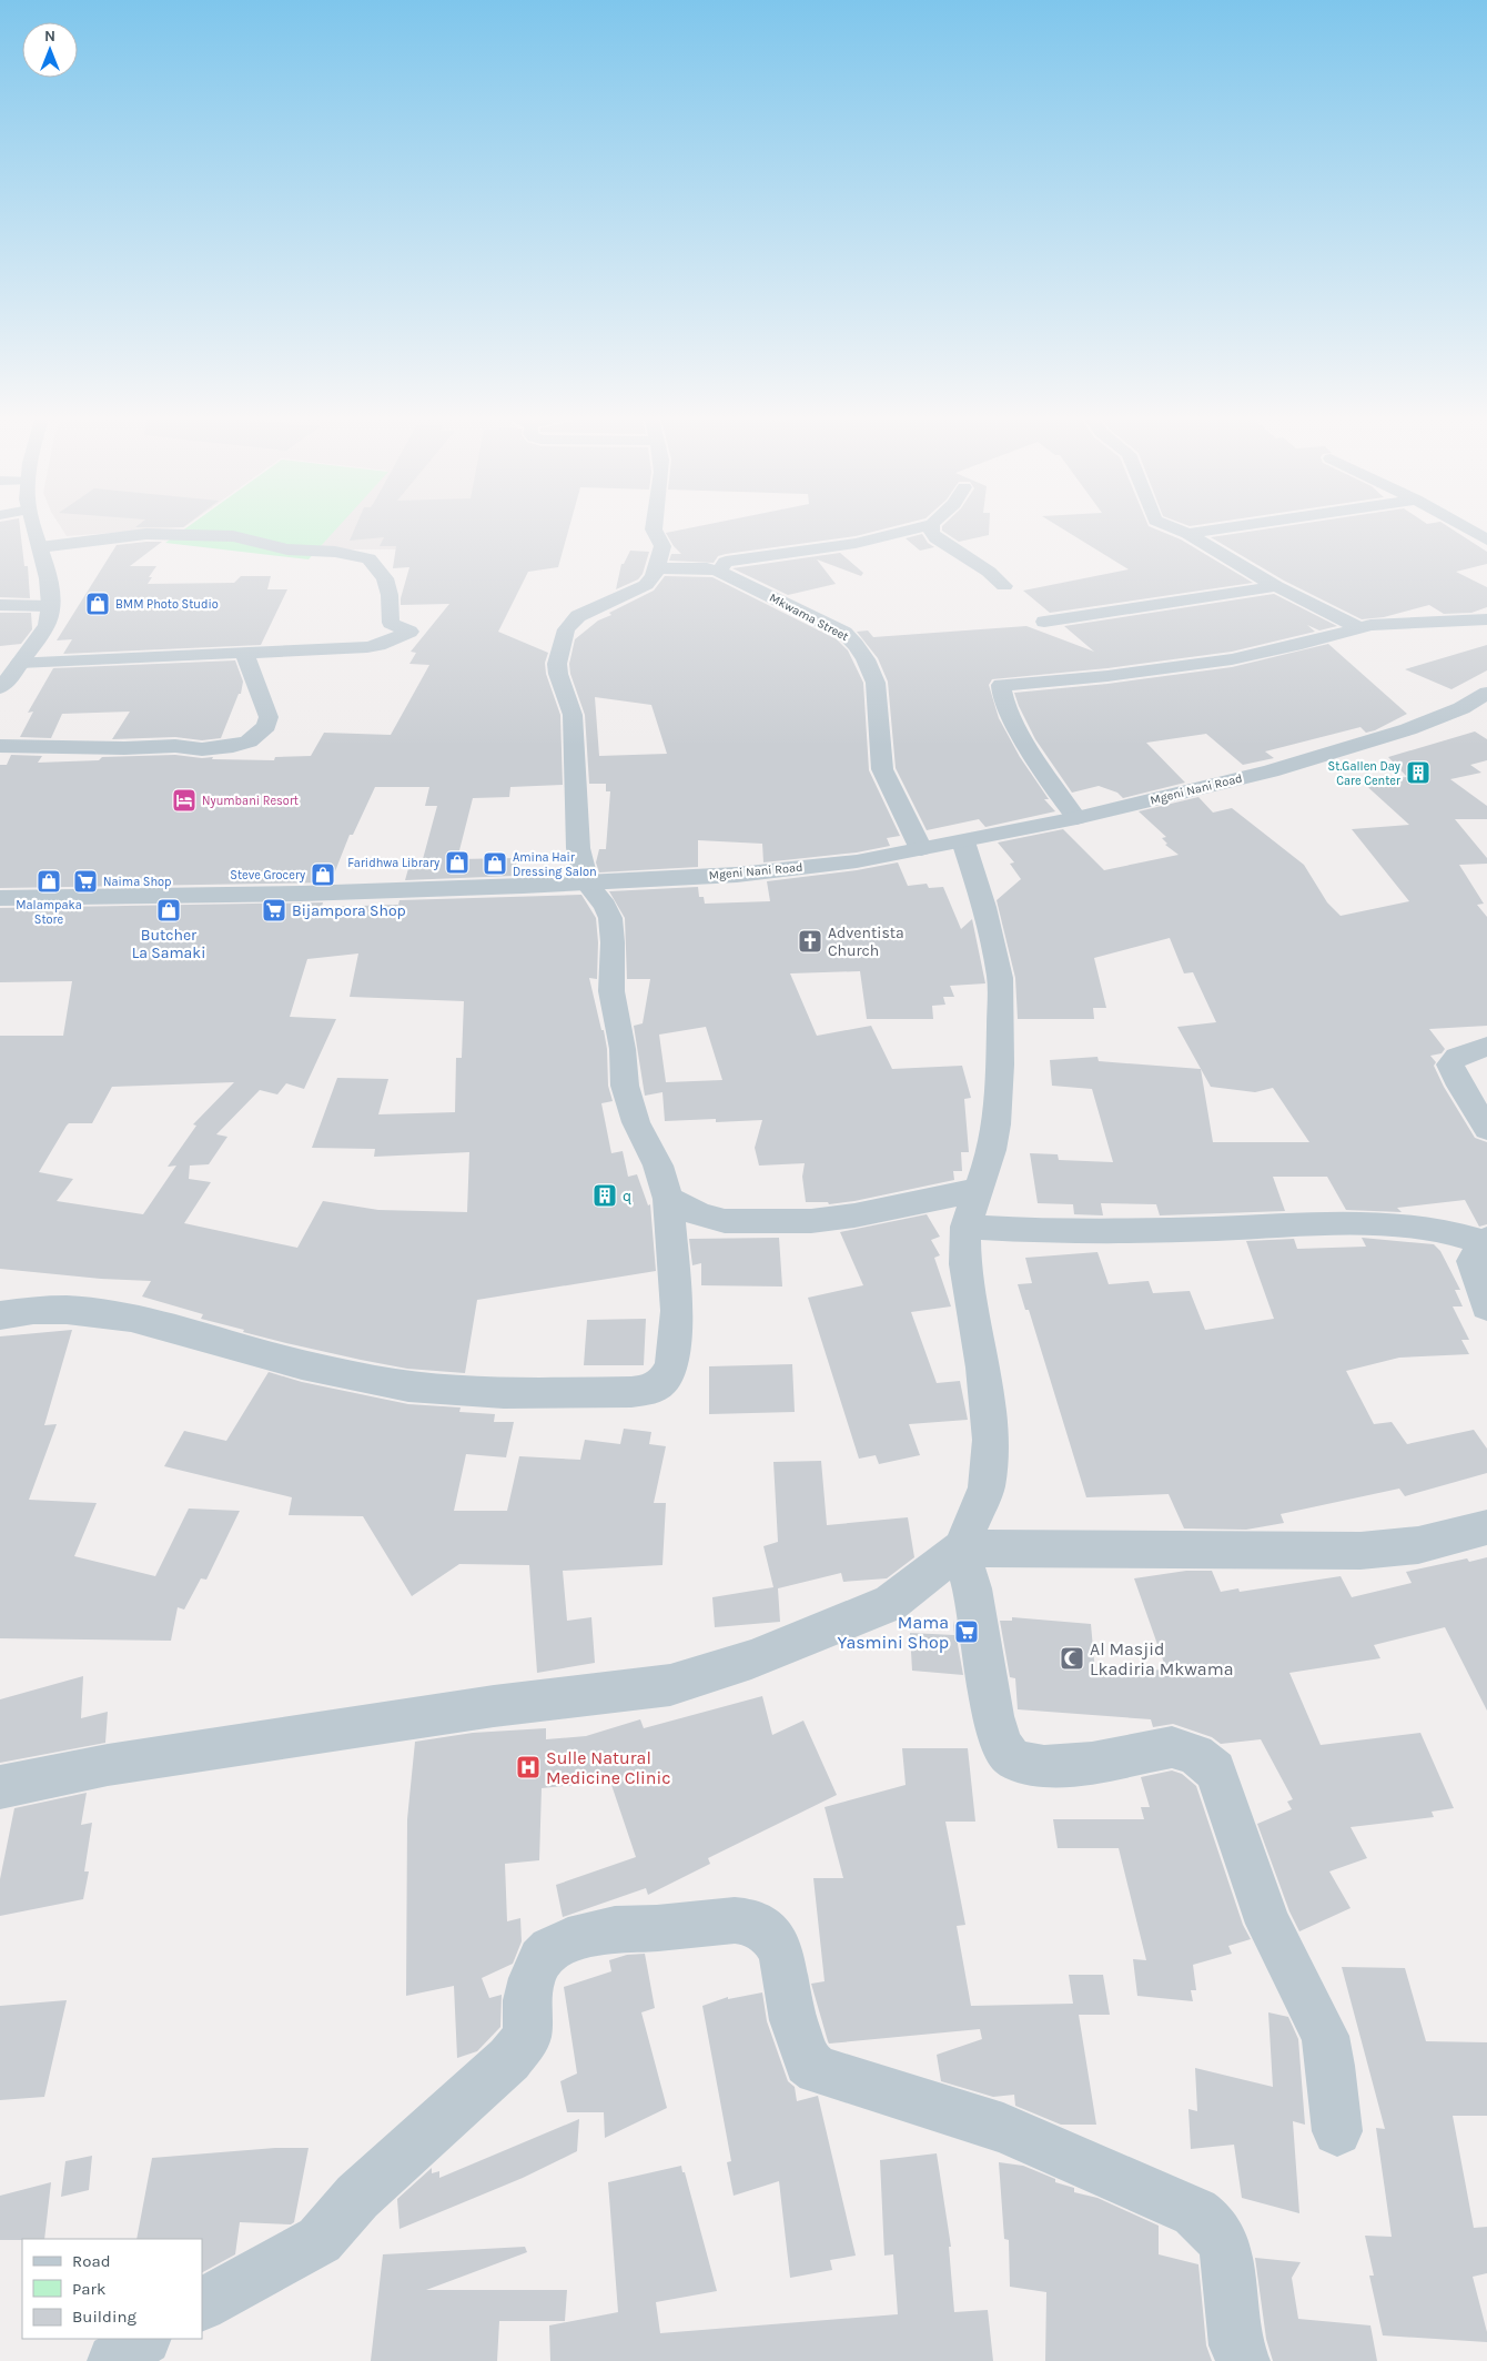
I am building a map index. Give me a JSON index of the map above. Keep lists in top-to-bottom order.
{
  "streets": {
    "street": ["Mkwama Street", "Mgeni Nani Road"]
  },
  "crossings": [
    ["Mkwama Street", "Mgeni Nani Road"]
  ],
  "places": {
    "shop": [
      "BMM Photo Studio",
      "Faridhwa Library",
      "Amina Hair Dressing Salon",
      "Steve Grocery",
      "Malampaka Store",
      "Butcher La Samaki"
    ],
    "building": ["St.Gallen Day Care Center", "q"],
    "hotel": ["Nyumbani Resort"],
    "supermarket": ["Naima Shop", "Bijampora Shop", "Mama Yasmini Shop"],
    "church": ["Adventista Church"],
    "mosque": ["Al Masjid Lkadiria Mkwama"],
    "hospital": ["Sulle Natural Medicine Clinic"]
  },
  "legend": ["Road", "Park", "Building"],
  "north": "top"
}
